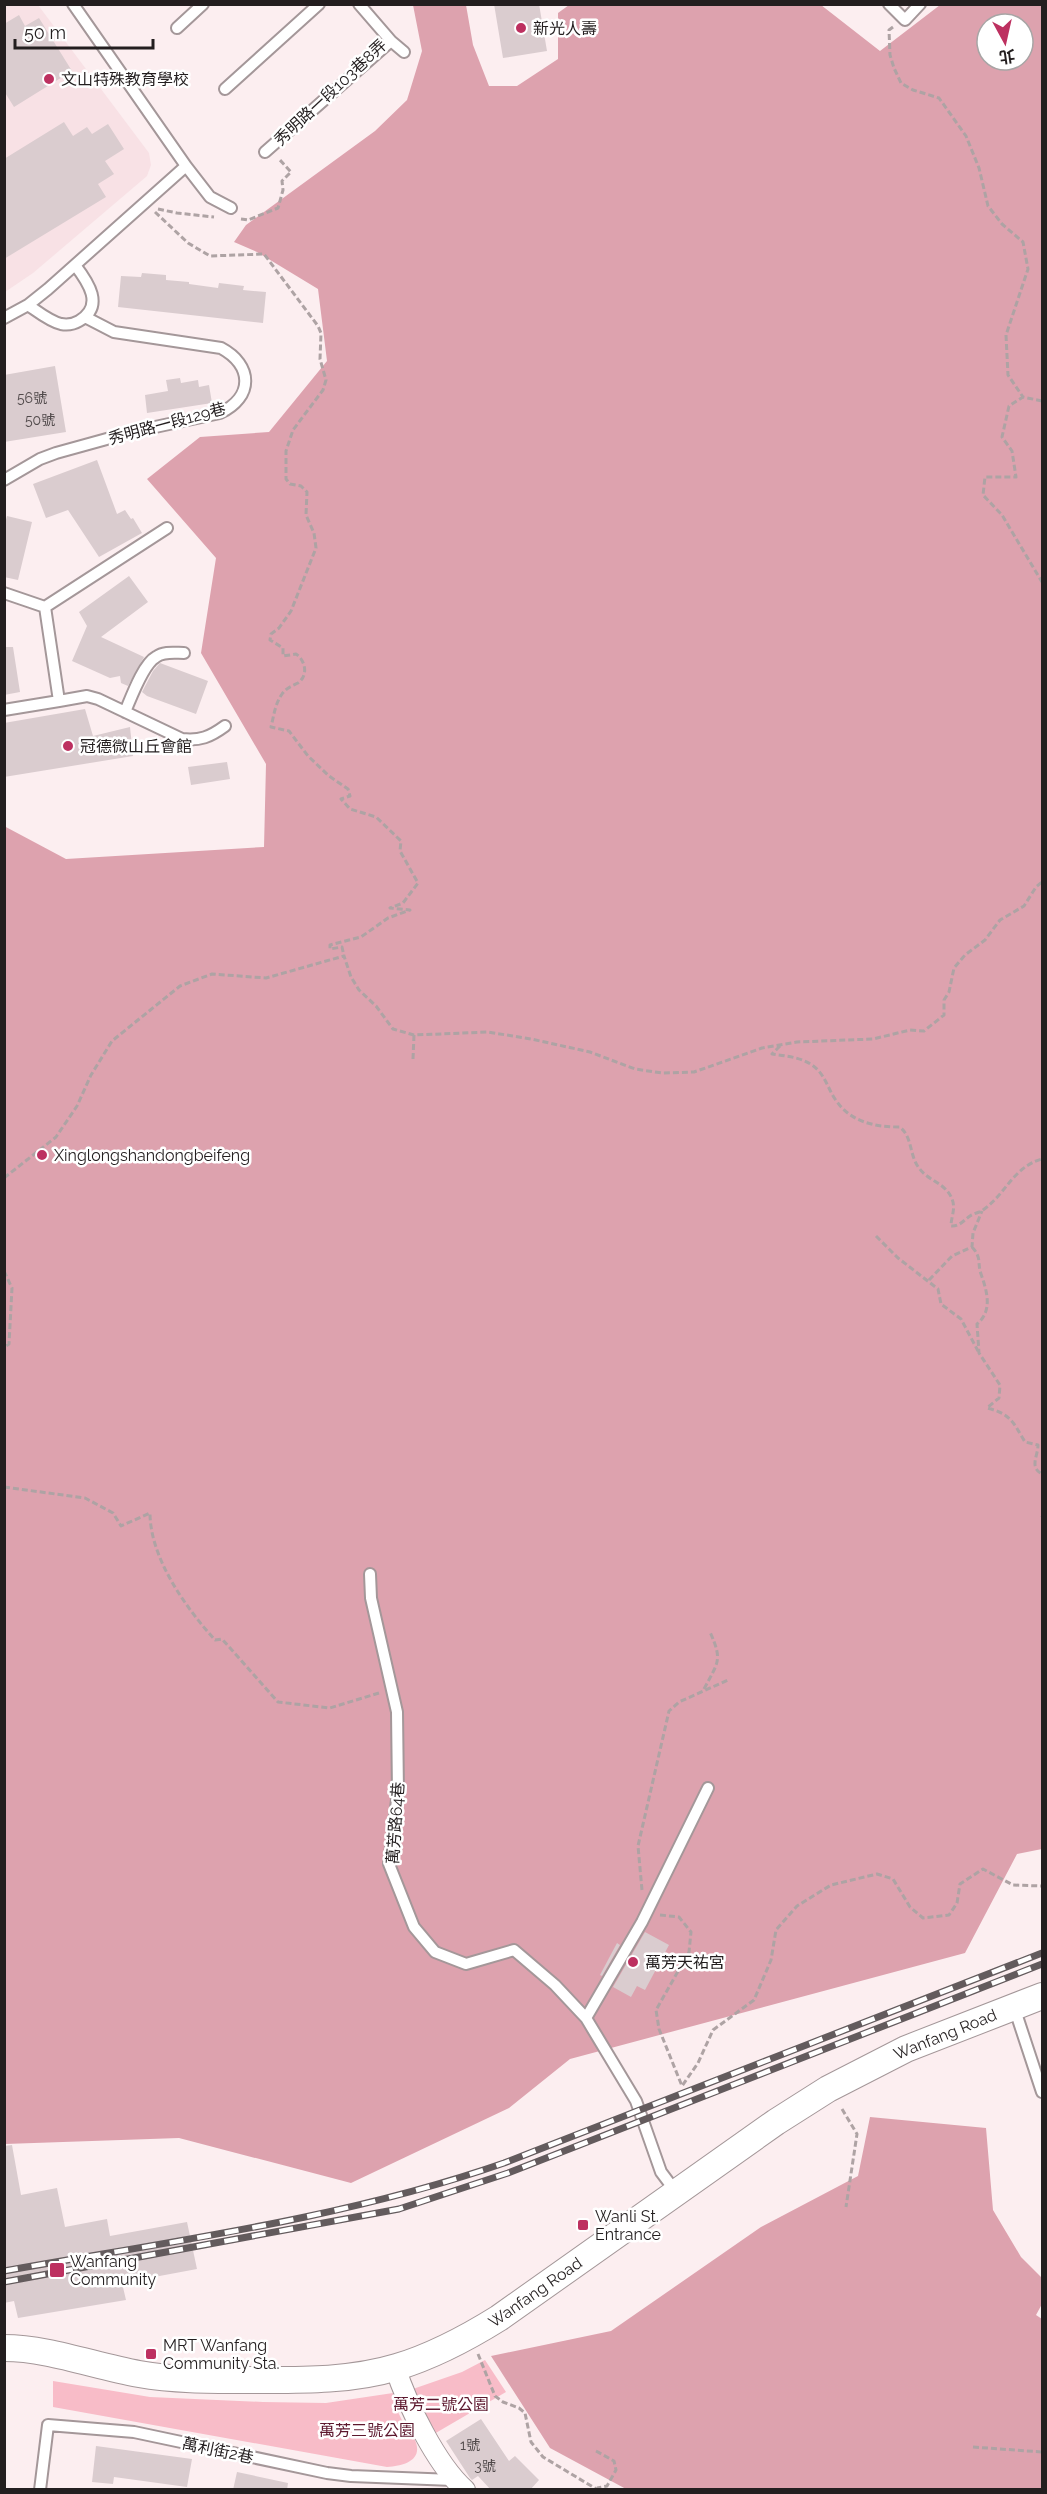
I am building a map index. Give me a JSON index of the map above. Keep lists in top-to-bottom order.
{
  "streets": {
    "street": ["Wanfang Road"],
    "lane": [
      "秀明路一段103巷8弄",
      "秀明路一段129巷",
      "萬芳路64巷",
      "萬利街2巷"
    ]
  },
  "crossings": [
    ["萬芳路64巷", "Wanfang Road"]
  ],
  "parks": ["萬芳二號公園", "萬芳三號公園"],
  "places": {
    "other": [
      "新光人壽",
      "文山特殊教育學校",
      "冠德微山丘會館",
      "Xinglongshandongbeifeng",
      "萬芳天祐宮"
    ],
    "transit": ["Wanli St. Entrance", "Wanfang Community", "MRT Wanfang Community Sta."]
  },
  "house_numbers": [
    "56號",
    "50號",
    "1號",
    "3號"
  ],
  "scale_bar": "50 m",
  "north": "bottom"
}
